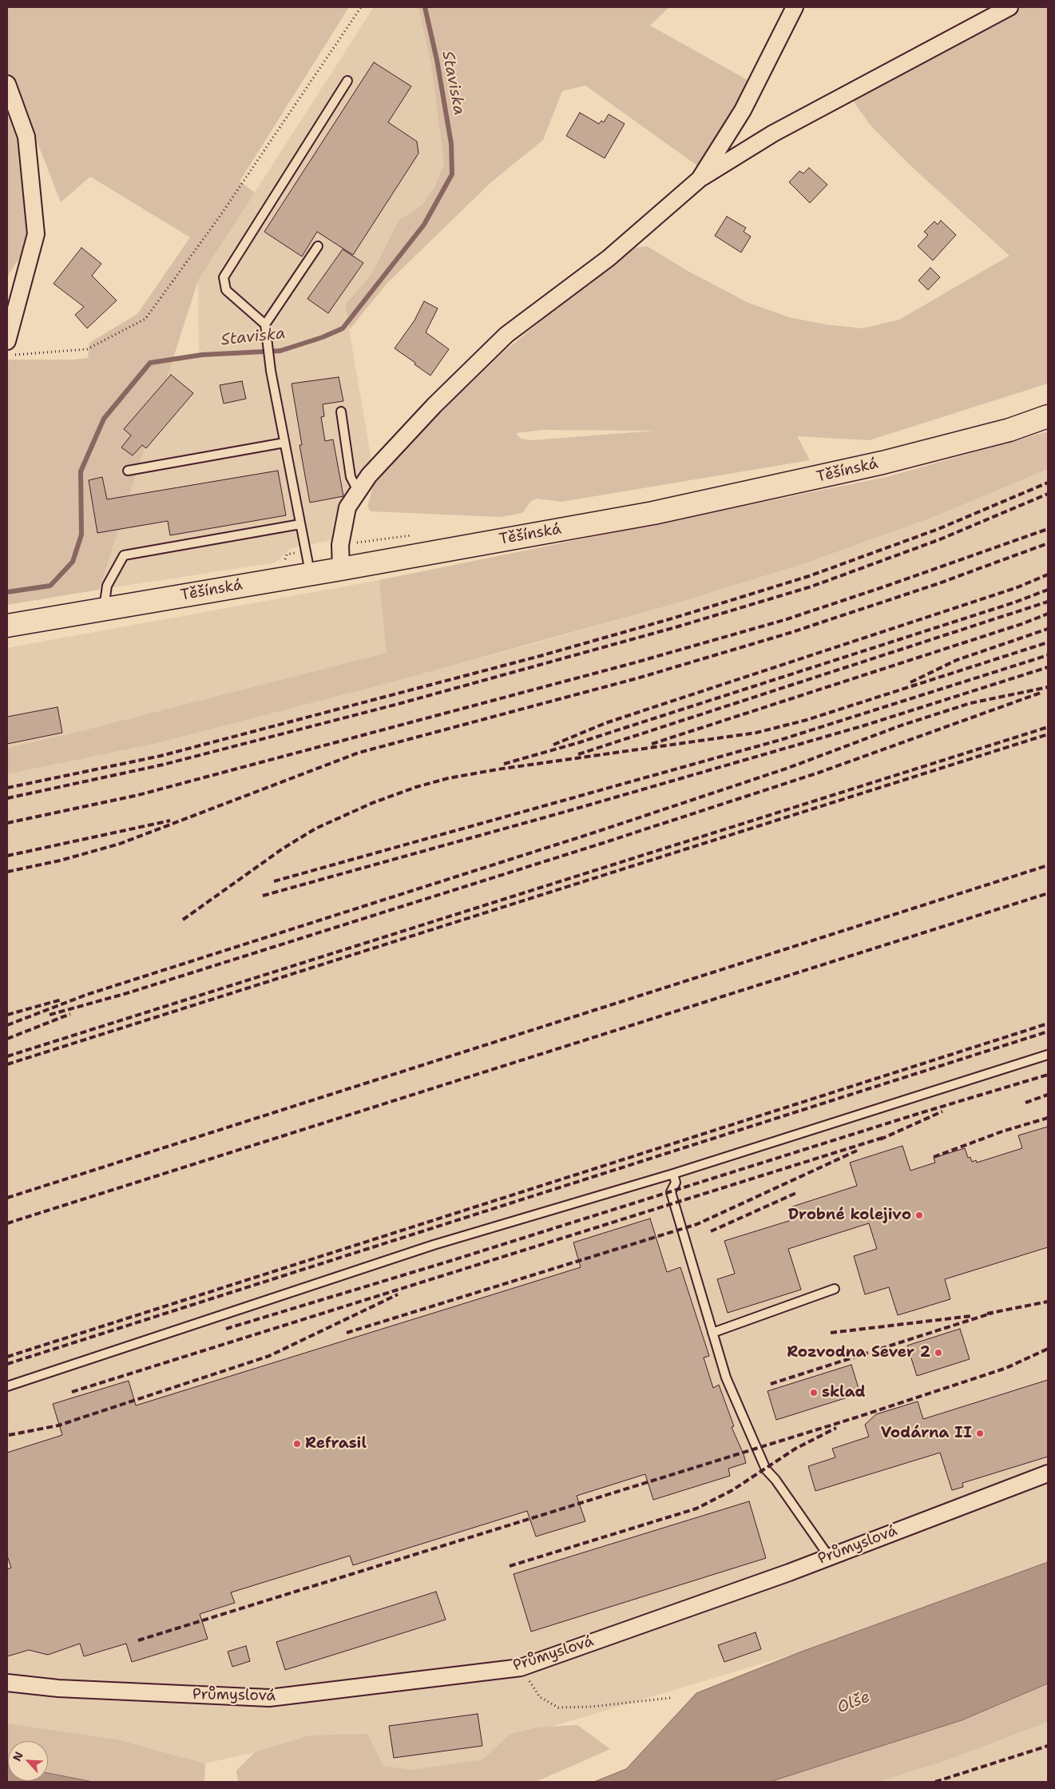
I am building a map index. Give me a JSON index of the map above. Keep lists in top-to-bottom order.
{
  "streets": {
    "main road": ["Těšínská"],
    "street": ["Průmyslová"]
  },
  "water": ["Staviska", "Olše"],
  "places": [
    "Drobné kolejivo",
    "Rozvodna Sever 2",
    "sklad",
    "Vodárna II",
    "Refrasil"
  ],
  "north": "top left"
}
